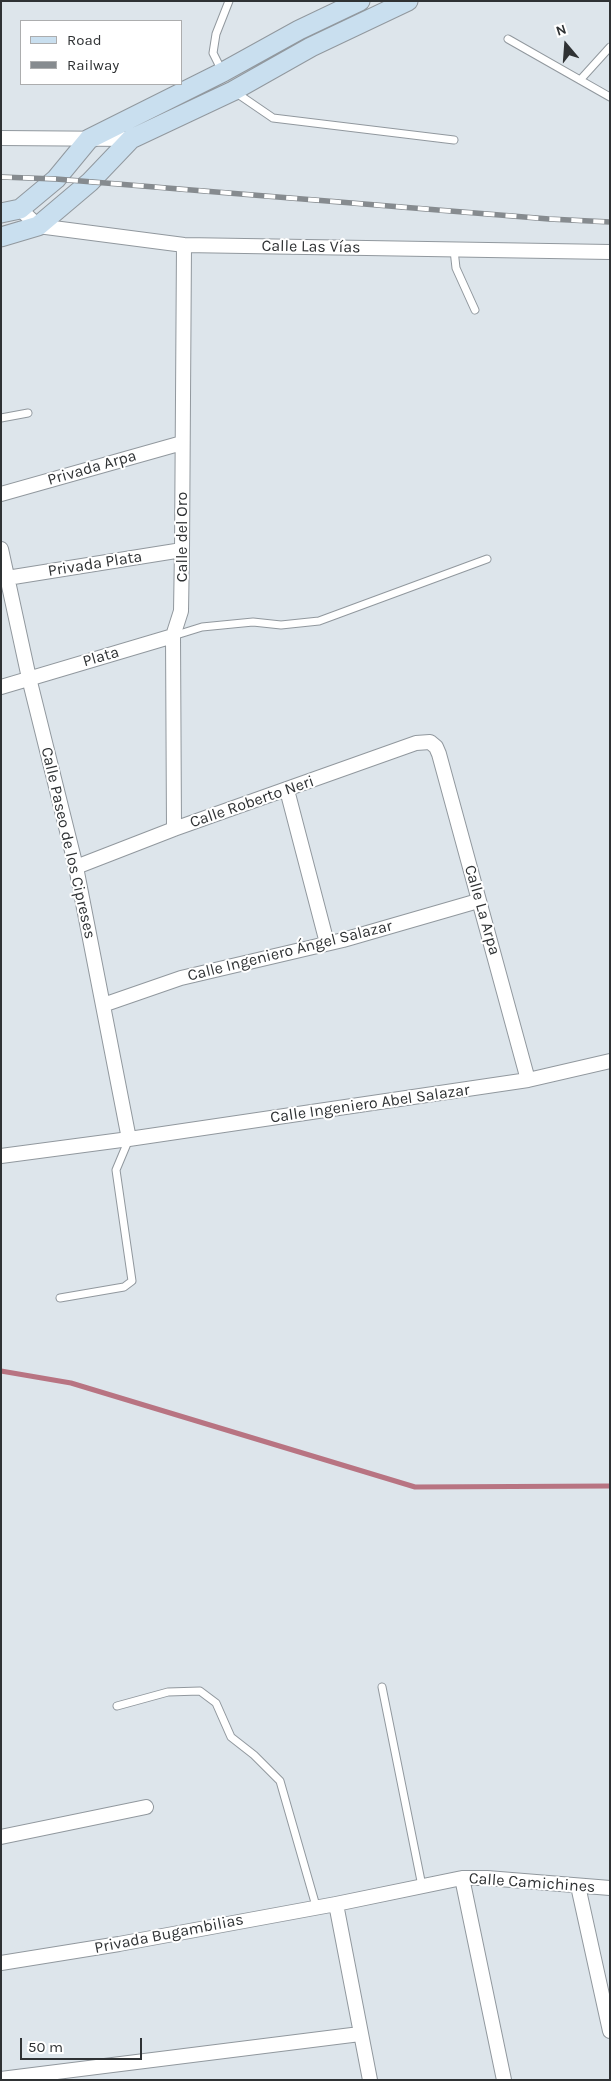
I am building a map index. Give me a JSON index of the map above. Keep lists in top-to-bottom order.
{
  "streets": {
    "street": [
      "Calle Las Vías",
      "Privada Arpa",
      "Calle del Oro",
      "Privada Plata",
      "Plata",
      "Calle Roberto Neri",
      "Calle Paseo de los Cipreses",
      "Calle La Arpa",
      "Calle Ingeniero Ángel Salazar",
      "Calle Ingeniero Abel Salazar",
      "Calle Camichines",
      "Privada Bugambilias"
    ]
  },
  "crossings": [
    ["Calle Las Vías", "Calle del Oro"],
    ["Privada Arpa", "Calle del Oro"],
    ["Calle del Oro", "Privada Plata"],
    ["Calle del Oro", "Plata"],
    ["Calle del Oro", "Calle Roberto Neri"],
    ["Privada Plata", "Calle Paseo de los Cipreses"],
    ["Plata", "Calle Paseo de los Cipreses"],
    ["Calle Roberto Neri", "Calle Paseo de los Cipreses"],
    ["Calle Roberto Neri", "Calle La Arpa"],
    ["Calle Paseo de los Cipreses", "Calle Ingeniero Ángel Salazar"],
    ["Calle Paseo de los Cipreses", "Calle Ingeniero Abel Salazar"],
    ["Calle La Arpa", "Calle Ingeniero Ángel Salazar"],
    ["Calle La Arpa", "Calle Ingeniero Abel Salazar"],
    ["Calle Camichines", "Privada Bugambilias"]
  ],
  "legend": ["Road", "Railway"],
  "scale_bar": "50 m",
  "north": "top"
}
